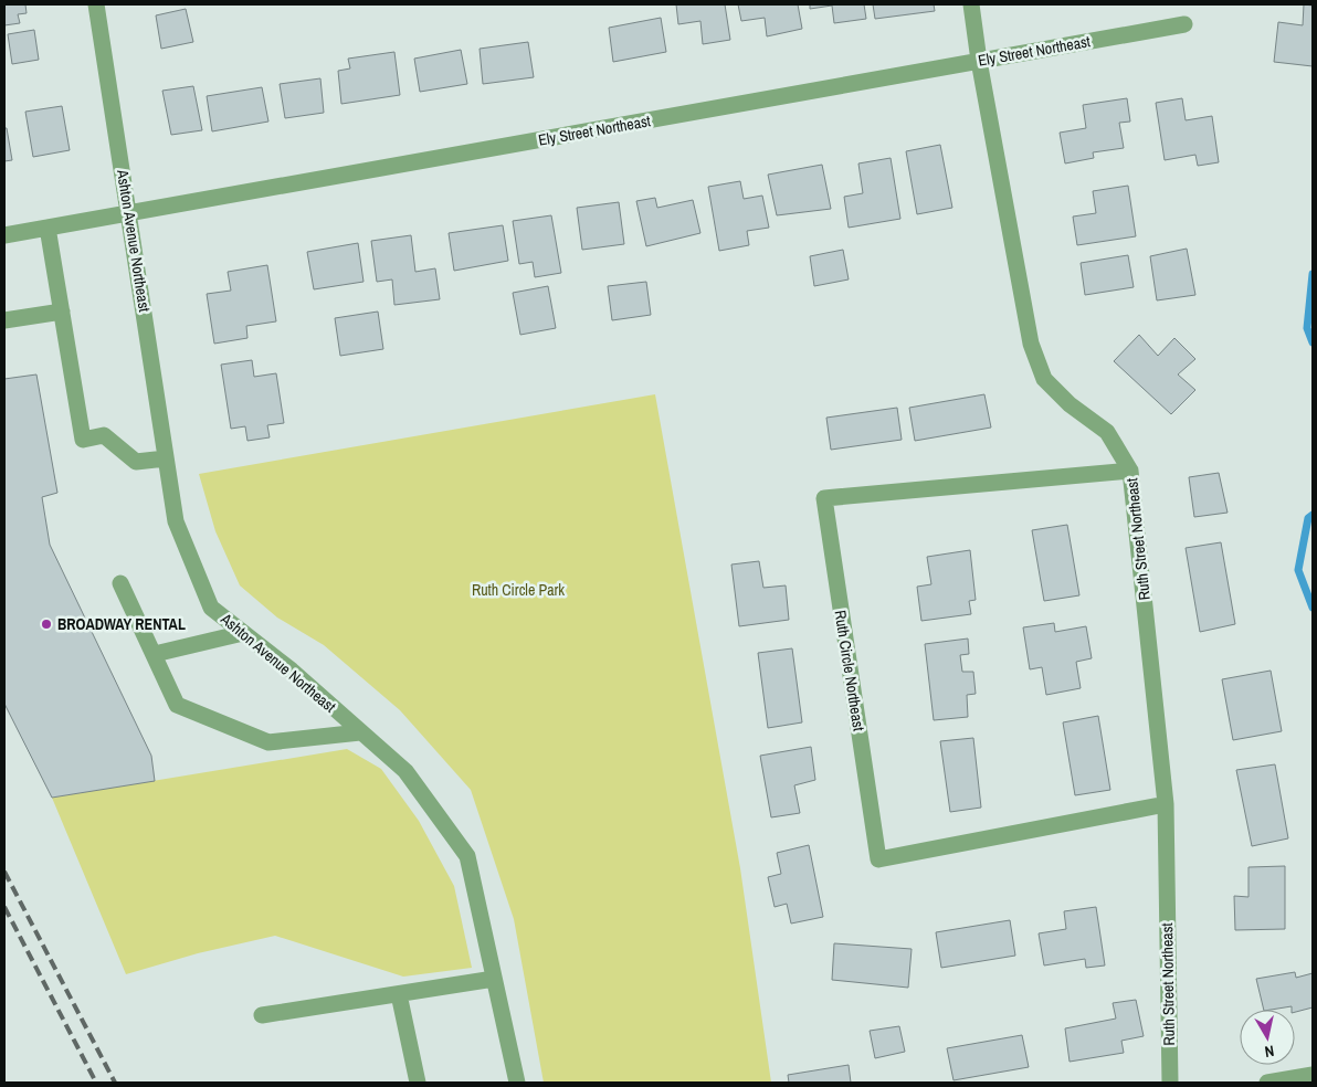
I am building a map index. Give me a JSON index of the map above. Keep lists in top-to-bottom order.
{
  "streets": {
    "street": [
      "Ely Street Northeast",
      "Ashton Avenue Northeast",
      "Ruth Street Northeast",
      "Ruth Circle Northeast"
    ]
  },
  "crossings": [
    ["Ely Street Northeast", "Ashton Avenue Northeast"],
    ["Ely Street Northeast", "Ruth Street Northeast"],
    ["Ruth Street Northeast", "Ruth Circle Northeast"]
  ],
  "parks": ["Ruth Circle Park"],
  "places": ["BROADWAY RENTAL"],
  "north": "bottom"
}
